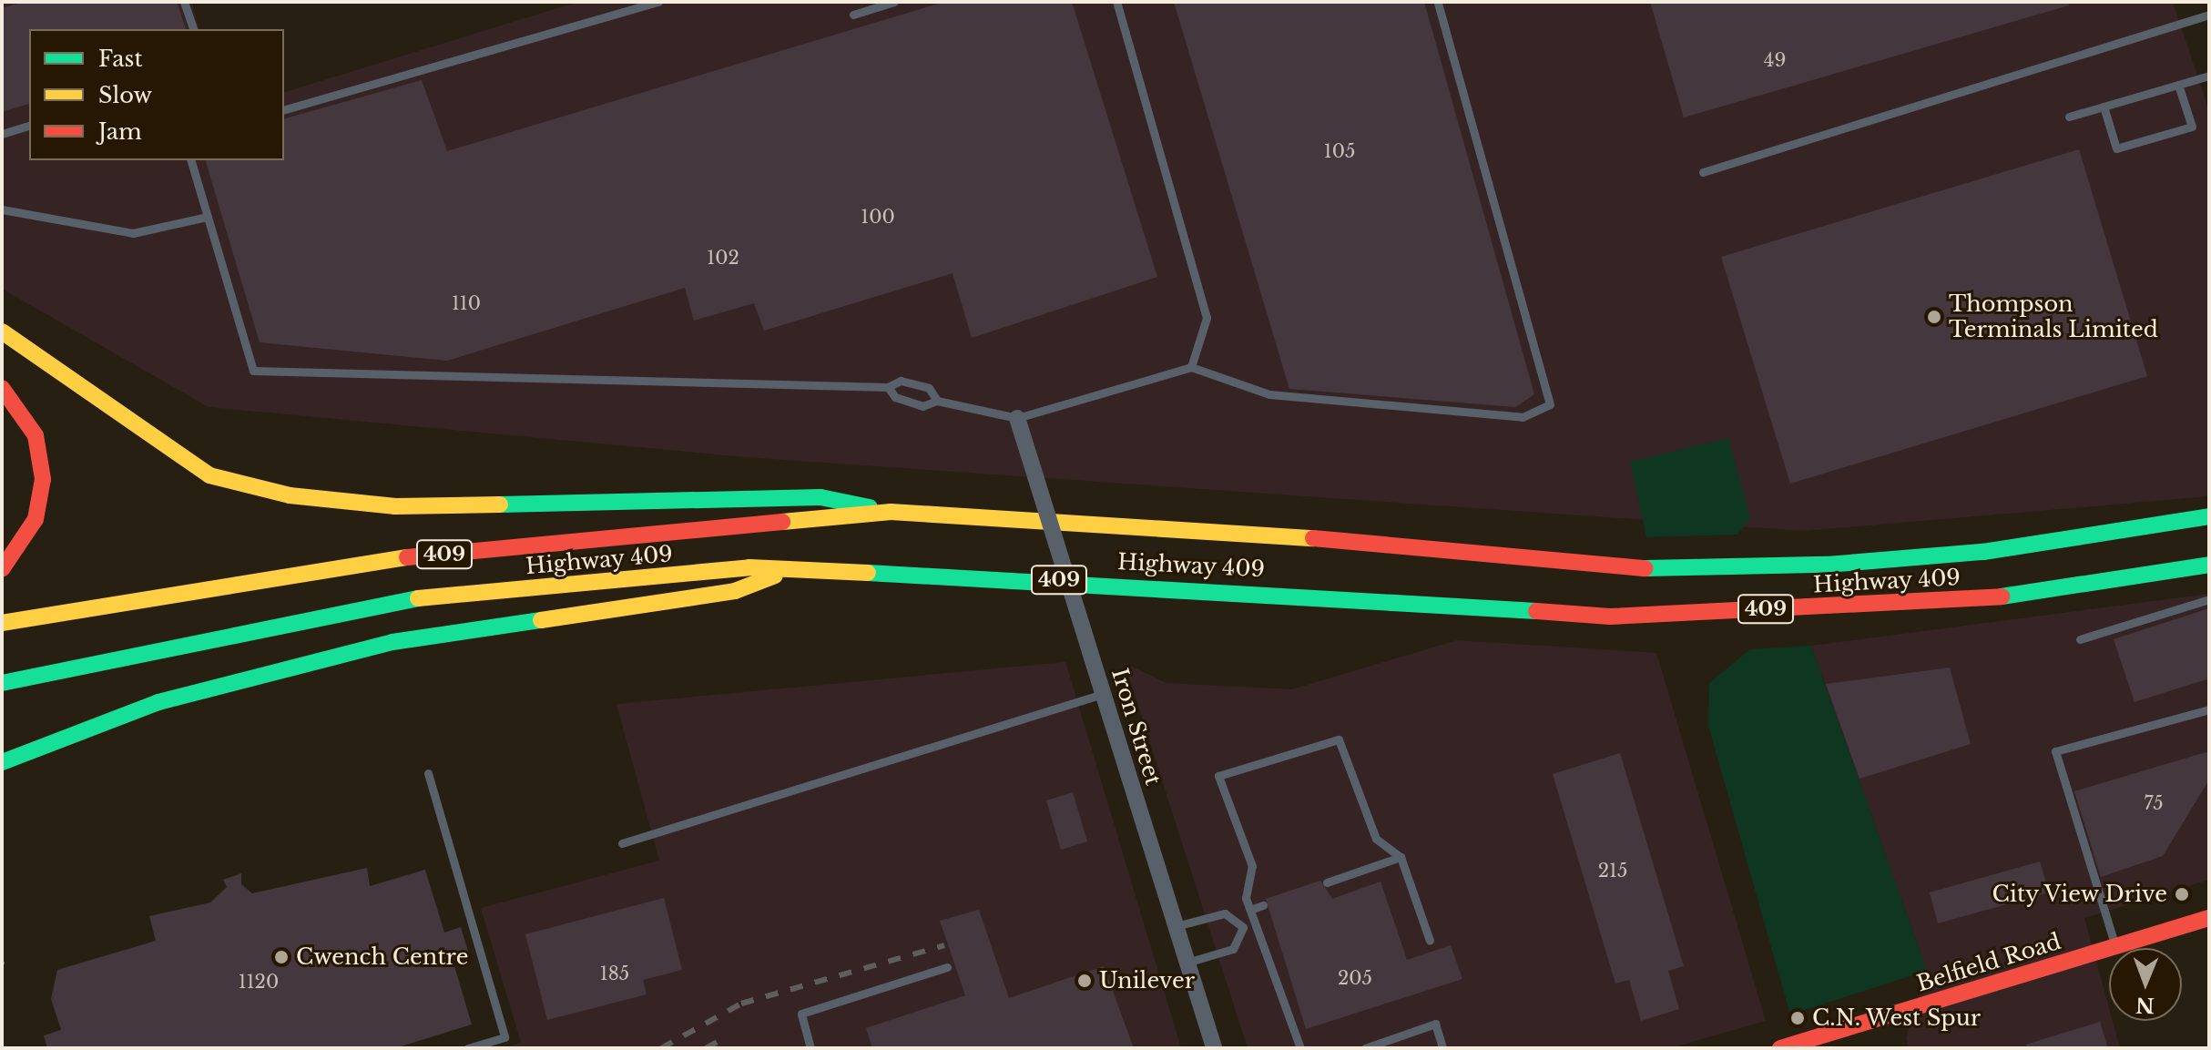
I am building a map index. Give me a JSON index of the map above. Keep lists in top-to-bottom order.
{
  "streets": {
    "main road": ["409", "Highway 409", "Belfield Road"],
    "street": ["Iron Street"]
  },
  "places": [
    "Thompson Terminals Limited",
    "City View Drive",
    "Cwench Centre",
    "Unilever",
    "C.N. West Spur"
  ],
  "house_numbers": [
    "49",
    "105",
    "100",
    "102",
    "110",
    "75",
    "215",
    "185",
    "205",
    "1120"
  ],
  "legend": ["Fast", "Slow", "Jam"],
  "north": "bottom"
}
